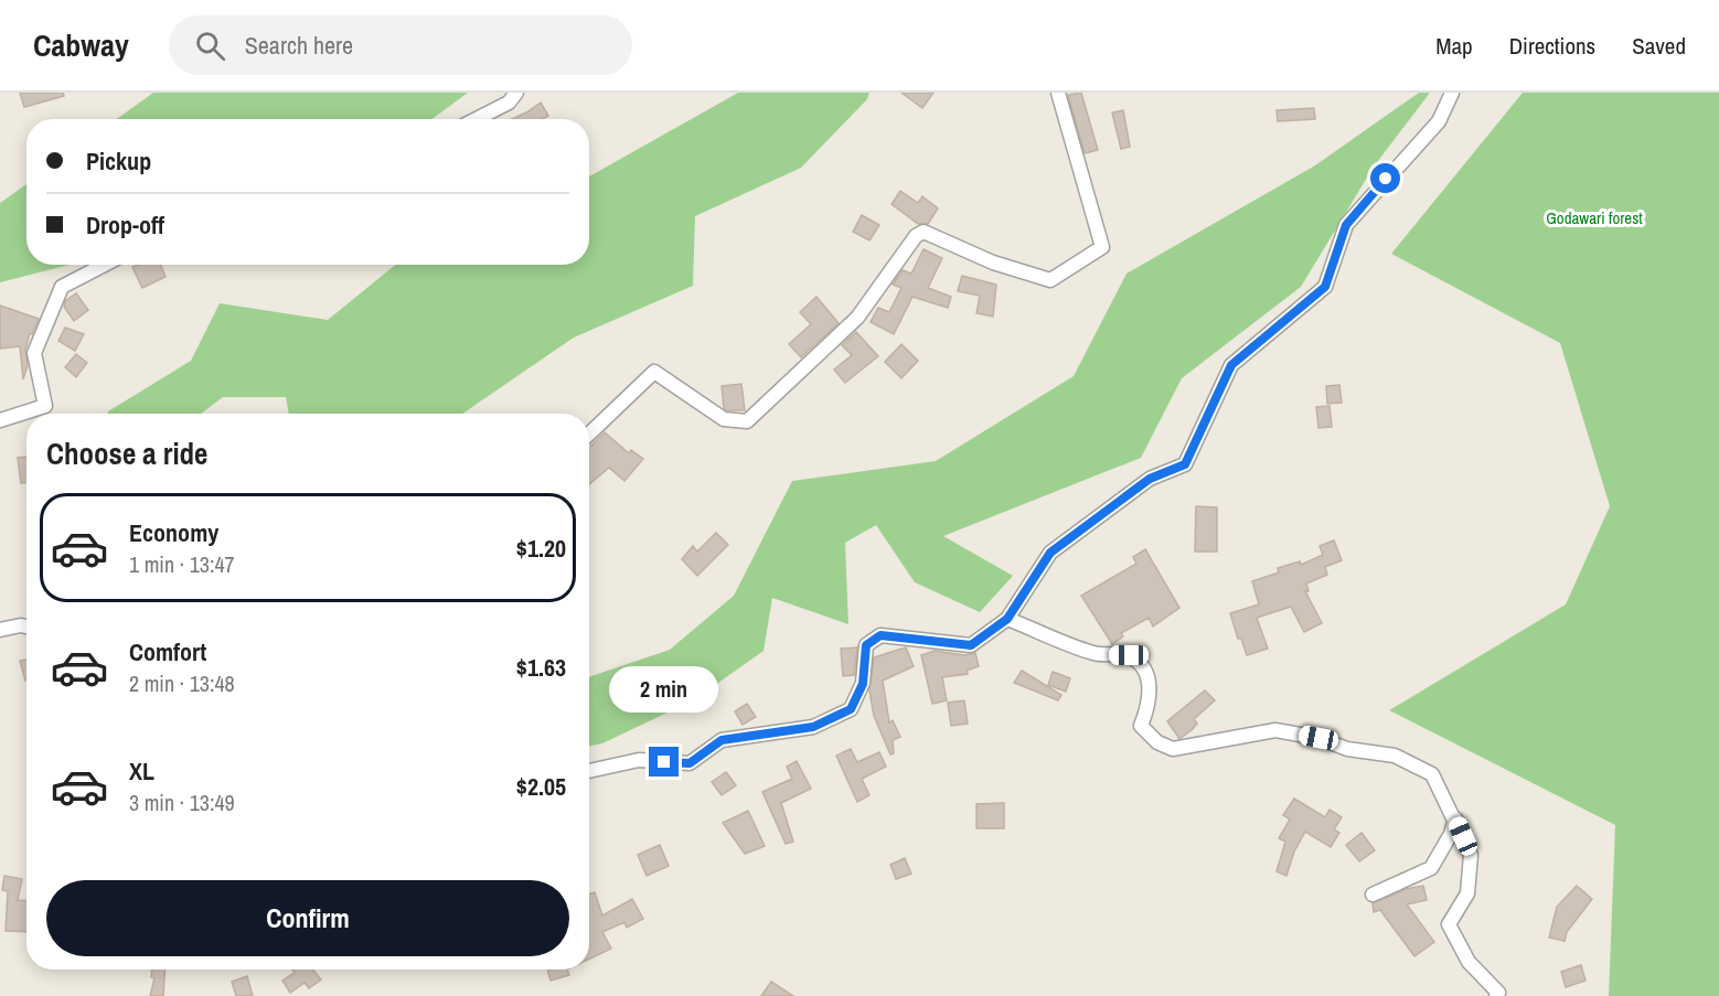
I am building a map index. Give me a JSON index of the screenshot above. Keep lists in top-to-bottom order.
{
  "parks": ["Godawari forest"],
  "page": {
    "header": "Cabway",
    "search": "Search here",
    "nav": ["Map", "Directions", "Saved"],
    "banner": ["Pickup", "Drop-off"],
    "heading": "Choose a ride",
    "list": [
      {
        "name": "Economy",
        "note": "1 min · 13:47",
        "value": "$1.20"
      },
      {
        "name": "Comfort",
        "note": "2 min · 13:48",
        "value": "$1.63"
      },
      {
        "name": "XL",
        "note": "3 min · 13:49",
        "value": "$2.05"
      }
    ],
    "bubble": "2 min",
    "buttons": "Confirm"
  }
}
